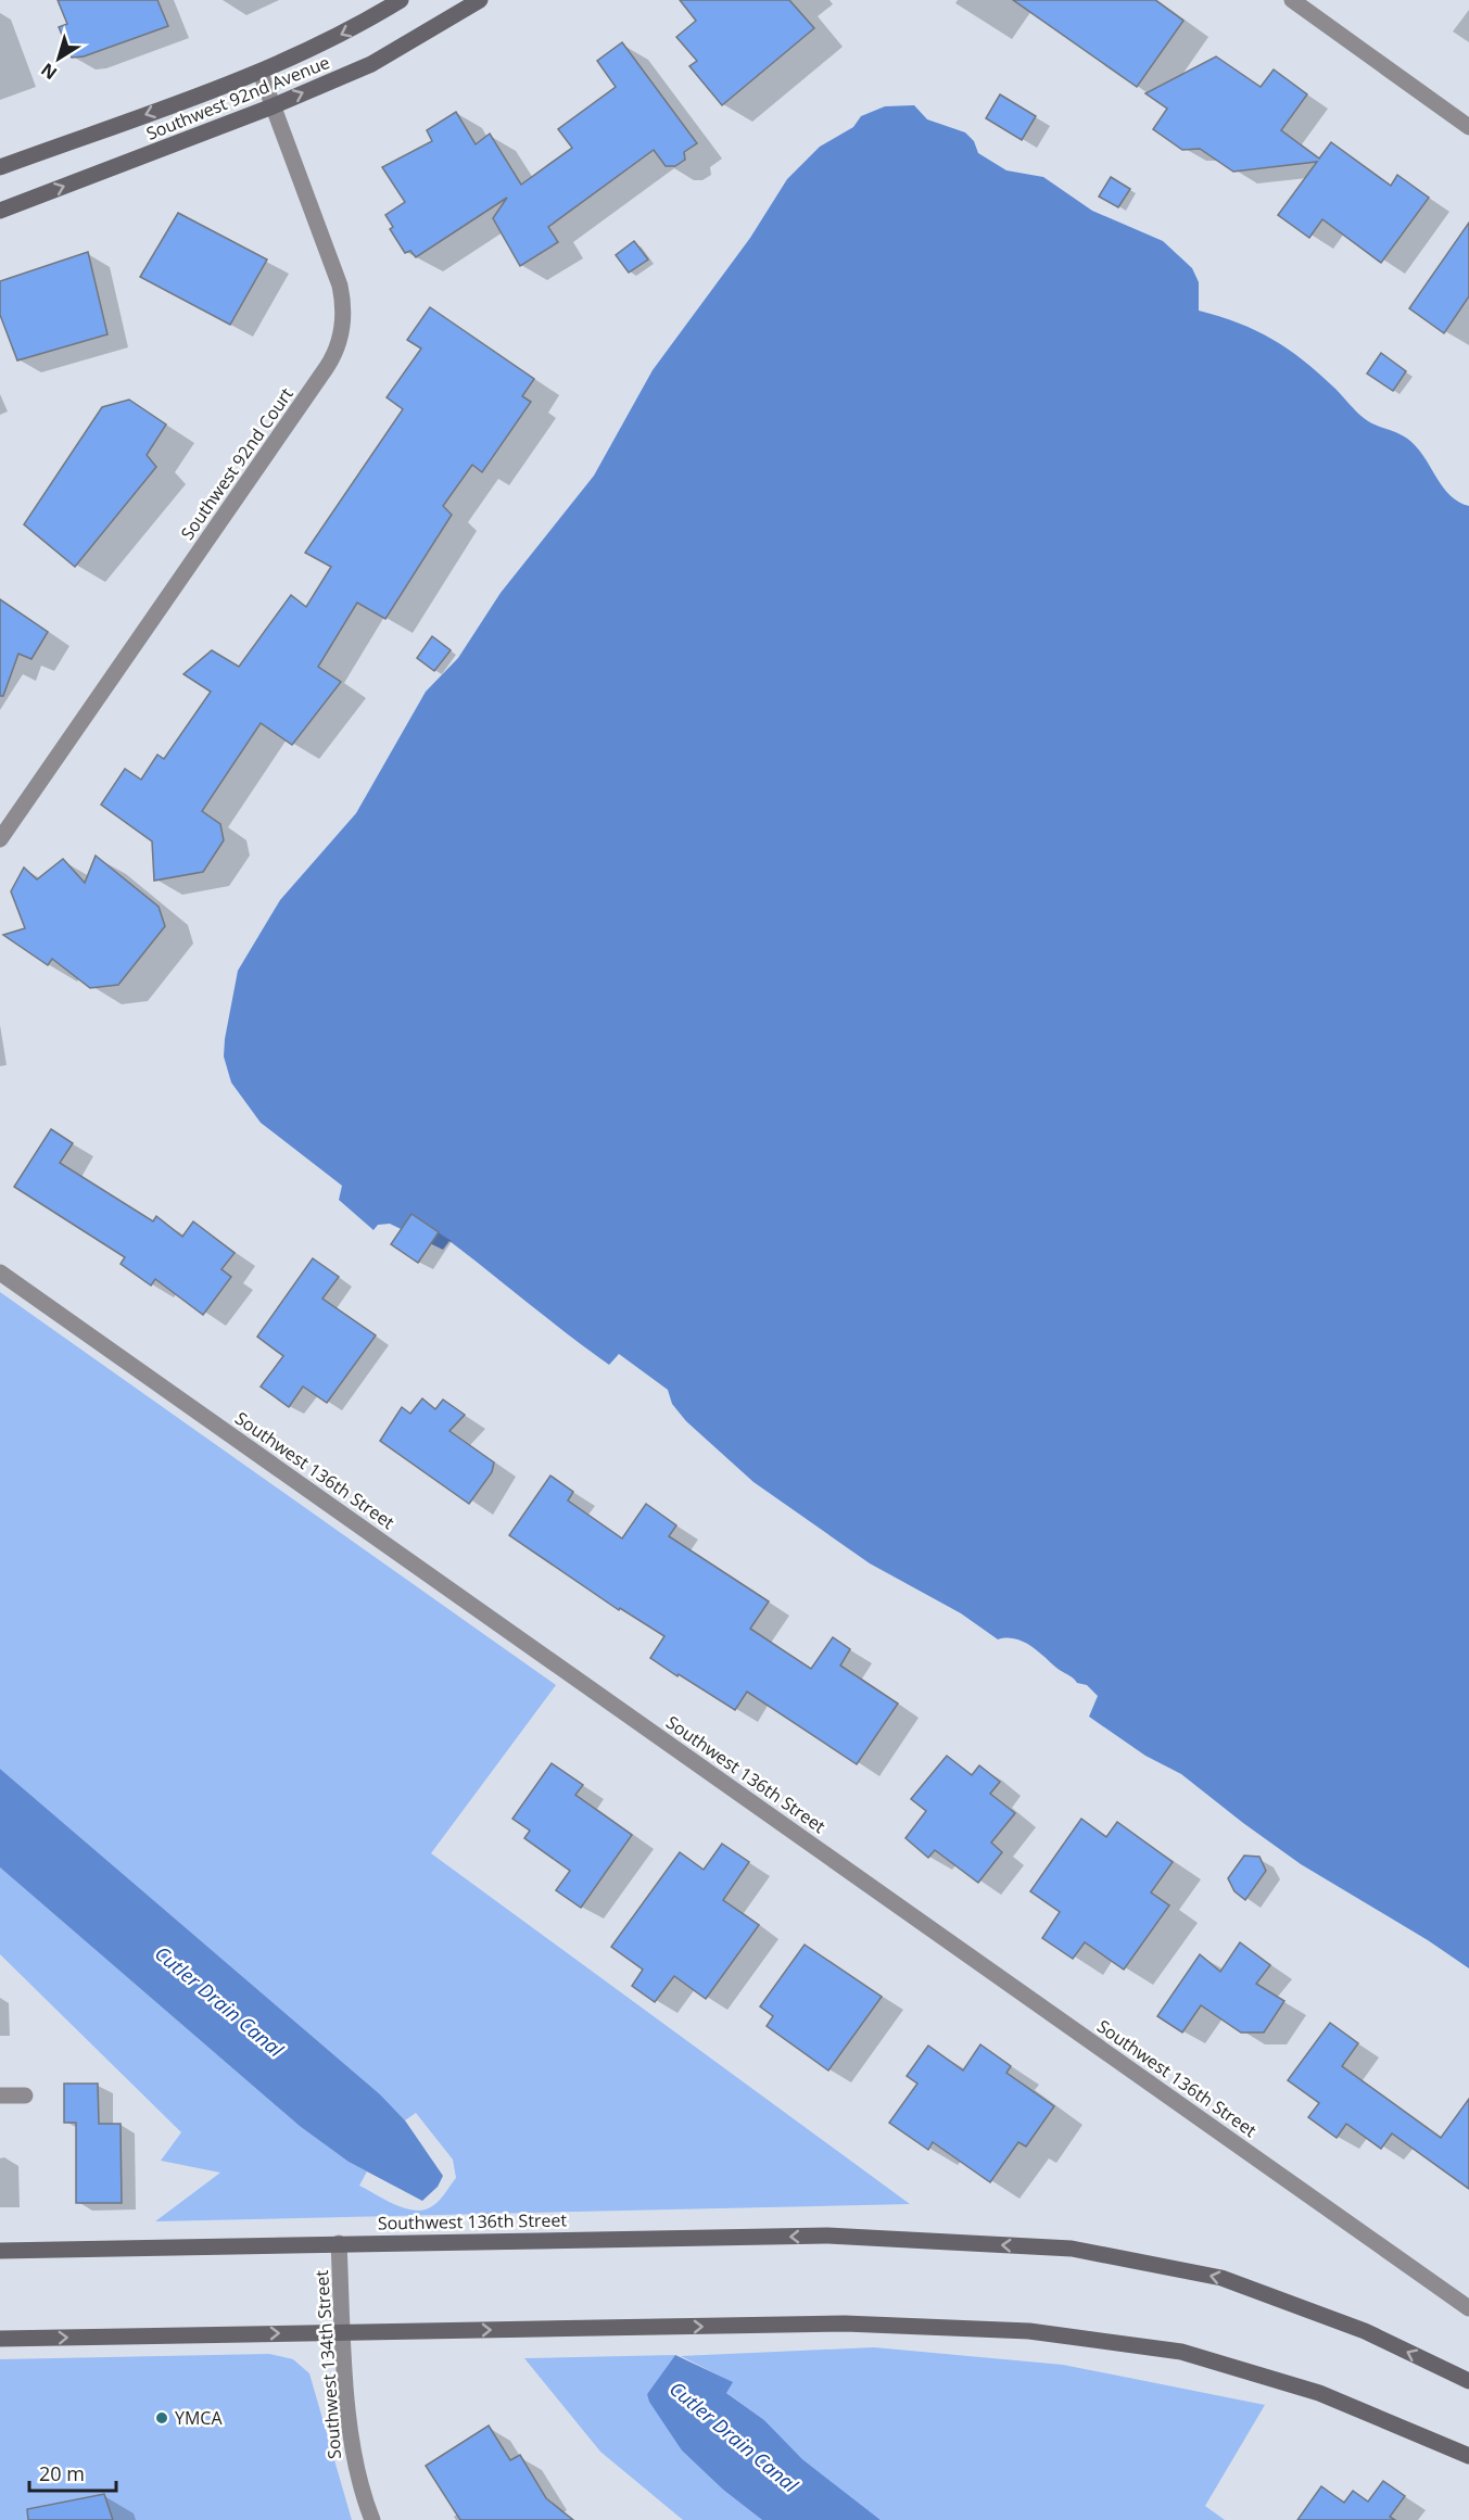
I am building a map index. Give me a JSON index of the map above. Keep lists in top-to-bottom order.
{
  "streets": {
    "street": [
      "Southwest 92nd Avenue",
      "Southwest 92nd Court",
      "Southwest 136th Street",
      "Southwest 134th Street"
    ]
  },
  "crossings": [
    ["Southwest 92nd Avenue", "Southwest 92nd Court"],
    ["Southwest 136th Street", "Southwest 134th Street"]
  ],
  "water": ["Cutler Drain Canal"],
  "places": ["YMCA"],
  "scale_bar": "20 m",
  "north": "bottom left"
}
